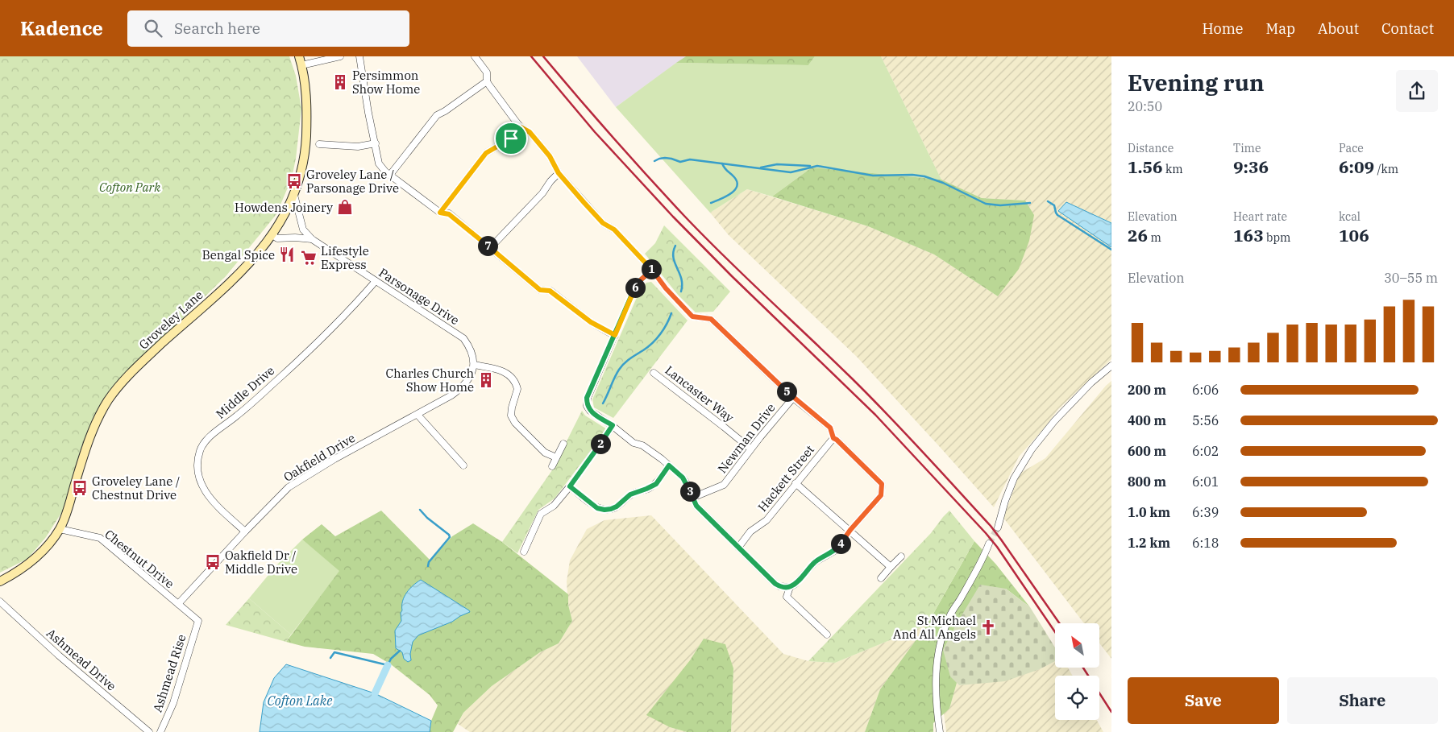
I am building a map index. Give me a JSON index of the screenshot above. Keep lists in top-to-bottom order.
{
  "streets": {
    "main road": ["Groveley Lane"],
    "street": [
      "Parsonage Drive",
      "Middle Drive",
      "Lancaster Way",
      "Newman Drive",
      "Oakfield Drive",
      "Hackett Street",
      "Chestnut Drive",
      "Ashmead Drive",
      "Ashmead Rise"
    ]
  },
  "crossings": [
    ["Parsonage Drive", "Groveley Lane"],
    ["Parsonage Drive", "Middle Drive"],
    ["Parsonage Drive", "Oakfield Drive"],
    ["Groveley Lane", "Chestnut Drive"],
    ["Middle Drive", "Oakfield Drive"],
    ["Lancaster Way", "Newman Drive"],
    ["Oakfield Drive", "Chestnut Drive"],
    ["Chestnut Drive", "Ashmead Rise"]
  ],
  "water": ["Cofton Lake"],
  "parks": ["Cofton Park"],
  "places": {
    "building": ["Persimmon Show Home", "Charles Church Show Home"],
    "bus stop": ["Groveley Lane / Parsonage Drive", "Groveley Lane / Chestnut Drive", "Oakfield Dr / Middle Drive"],
    "shop": ["Howdens Joinery"],
    "restaurant": ["Bengal Spice"],
    "supermarket": ["Lifestyle Express"],
    "church": ["St Michael And All Angels"]
  },
  "north": "top left",
  "page": {
    "header": "Kadence",
    "search": "Search here",
    "nav": [
      "Home",
      "Map",
      "About",
      "Contact"
    ],
    "heading": ["Evening run", "20:50"],
    "stats": [
      ["Distance", "1.56 km"],
      ["Time", "9:36"],
      ["Pace", "6:09 /km"],
      ["Elevation", "26 m"],
      ["Heart rate", "163 bpm"],
      ["kcal", "106"]
    ],
    "pins": [
      "7",
      "1",
      "6",
      "5",
      "2",
      "3",
      "4"
    ],
    "chart": ["Elevation", "30–55 m"],
    "list": [
      {
        "name": "200 m",
        "note": "6:06"
      },
      {
        "name": "400 m",
        "note": "5:56"
      },
      {
        "name": "600 m",
        "note": "6:02"
      },
      {
        "name": "800 m",
        "note": "6:01"
      },
      {
        "name": "1.0 km",
        "note": "6:39"
      },
      {
        "name": "1.2 km",
        "note": "6:18"
      }
    ],
    "buttons": ["Save", "Share"]
  }
}
